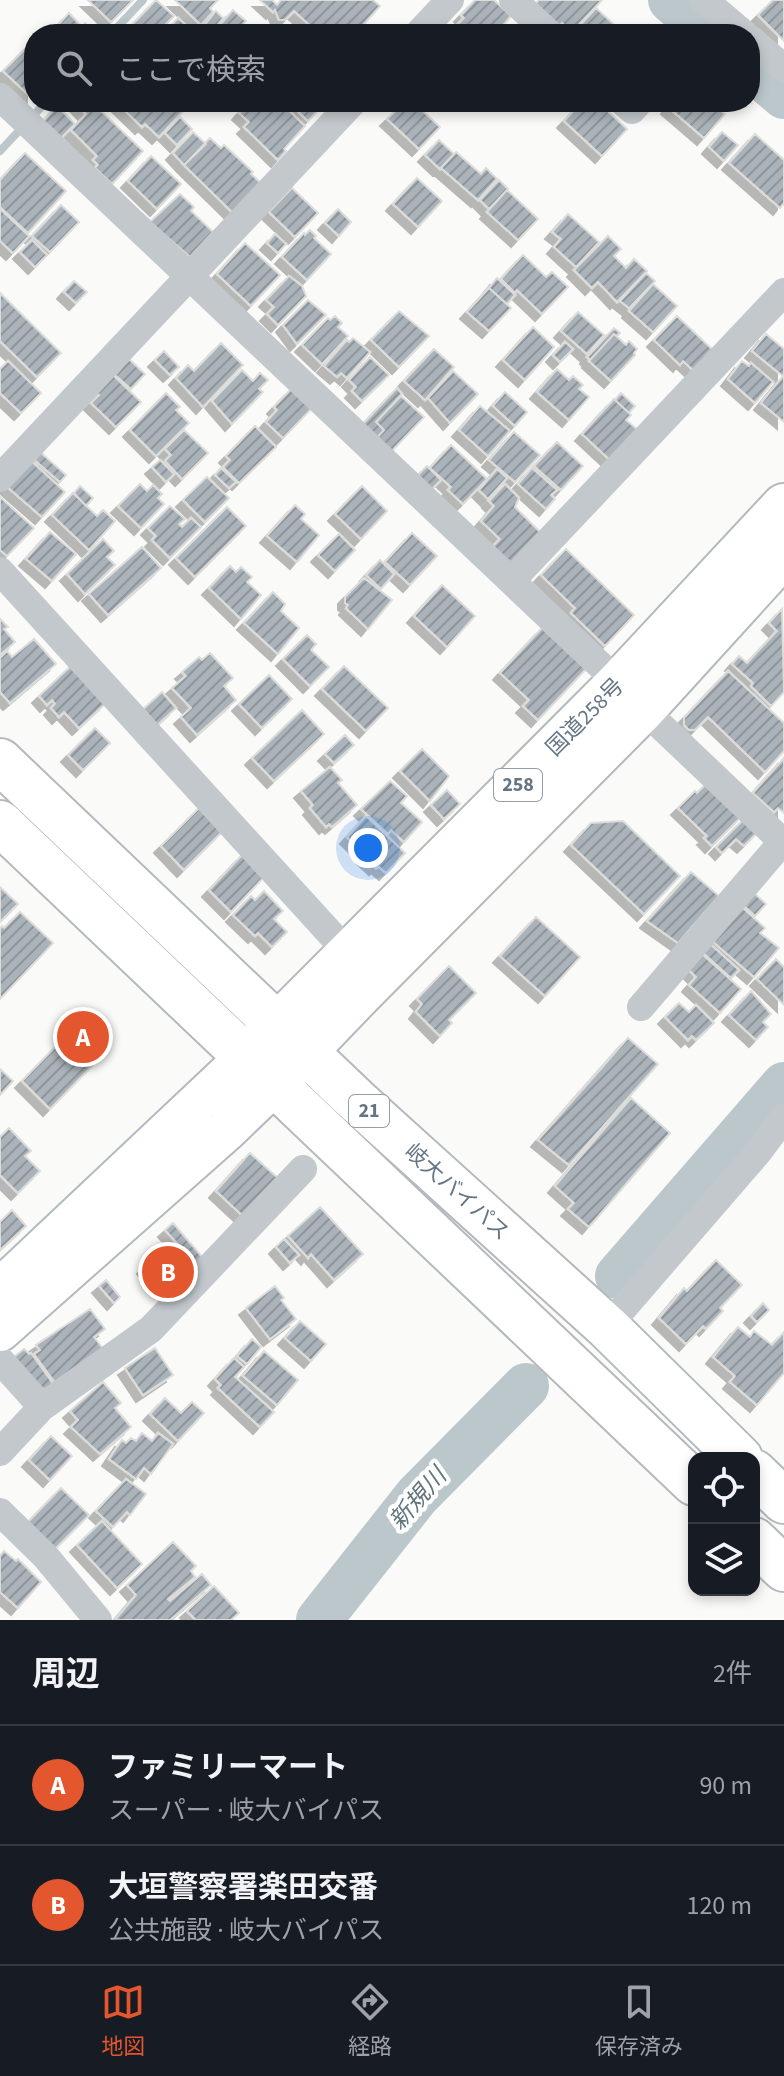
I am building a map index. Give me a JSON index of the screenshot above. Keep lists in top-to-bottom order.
{
  "streets": {
    "highway": [
      "国道258号",
      "258",
      "21",
      "岐大バイパス"
    ]
  },
  "crossings": [
    ["国道258号", "21"],
    ["国道258号", "岐大バイパス"]
  ],
  "water": ["新規川"],
  "page": {
    "search": "ここで検索",
    "pins": ["A", "B"],
    "heading": ["周辺", "2件"],
    "list": [
      {
        "mark": "A",
        "name": "ファミリーマート",
        "note": "スーパー · 岐大バイパス",
        "value": "90 m"
      },
      {
        "mark": "B",
        "name": "大垣警察署楽田交番",
        "note": "公共施設 · 岐大バイパス",
        "value": "120 m"
      }
    ],
    "nav": ["地図", "経路", "保存済み"]
  }
}
